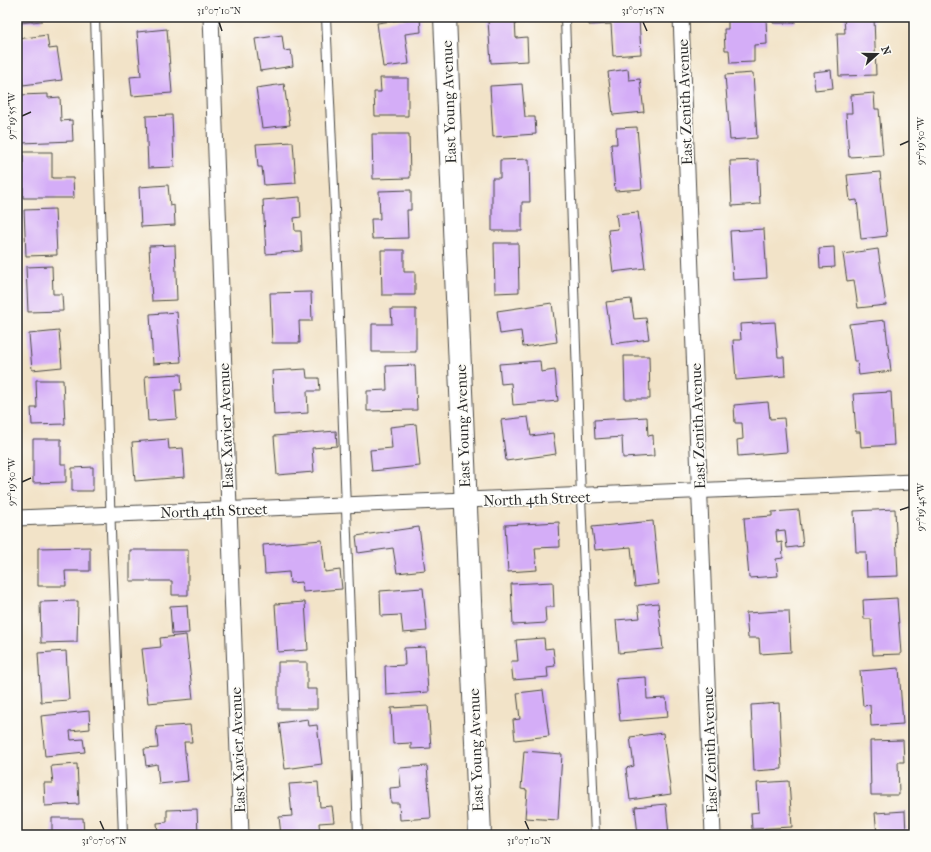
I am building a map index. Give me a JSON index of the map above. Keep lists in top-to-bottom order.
{
  "streets": {
    "street": [
      "East Young Avenue",
      "East Zenith Avenue",
      "East Xavier Avenue",
      "North 4th Street"
    ]
  },
  "crossings": [
    ["East Young Avenue", "North 4th Street"],
    ["East Zenith Avenue", "North 4th Street"],
    ["East Xavier Avenue", "North 4th Street"]
  ],
  "north": "right",
  "coordinates": [
    "31°07'10\"N",
    "31°07'15\"N",
    "97°19'55\"W",
    "97°19'50\"W",
    "97°19'45\"W",
    "31°07'05\"N"
  ]
}
